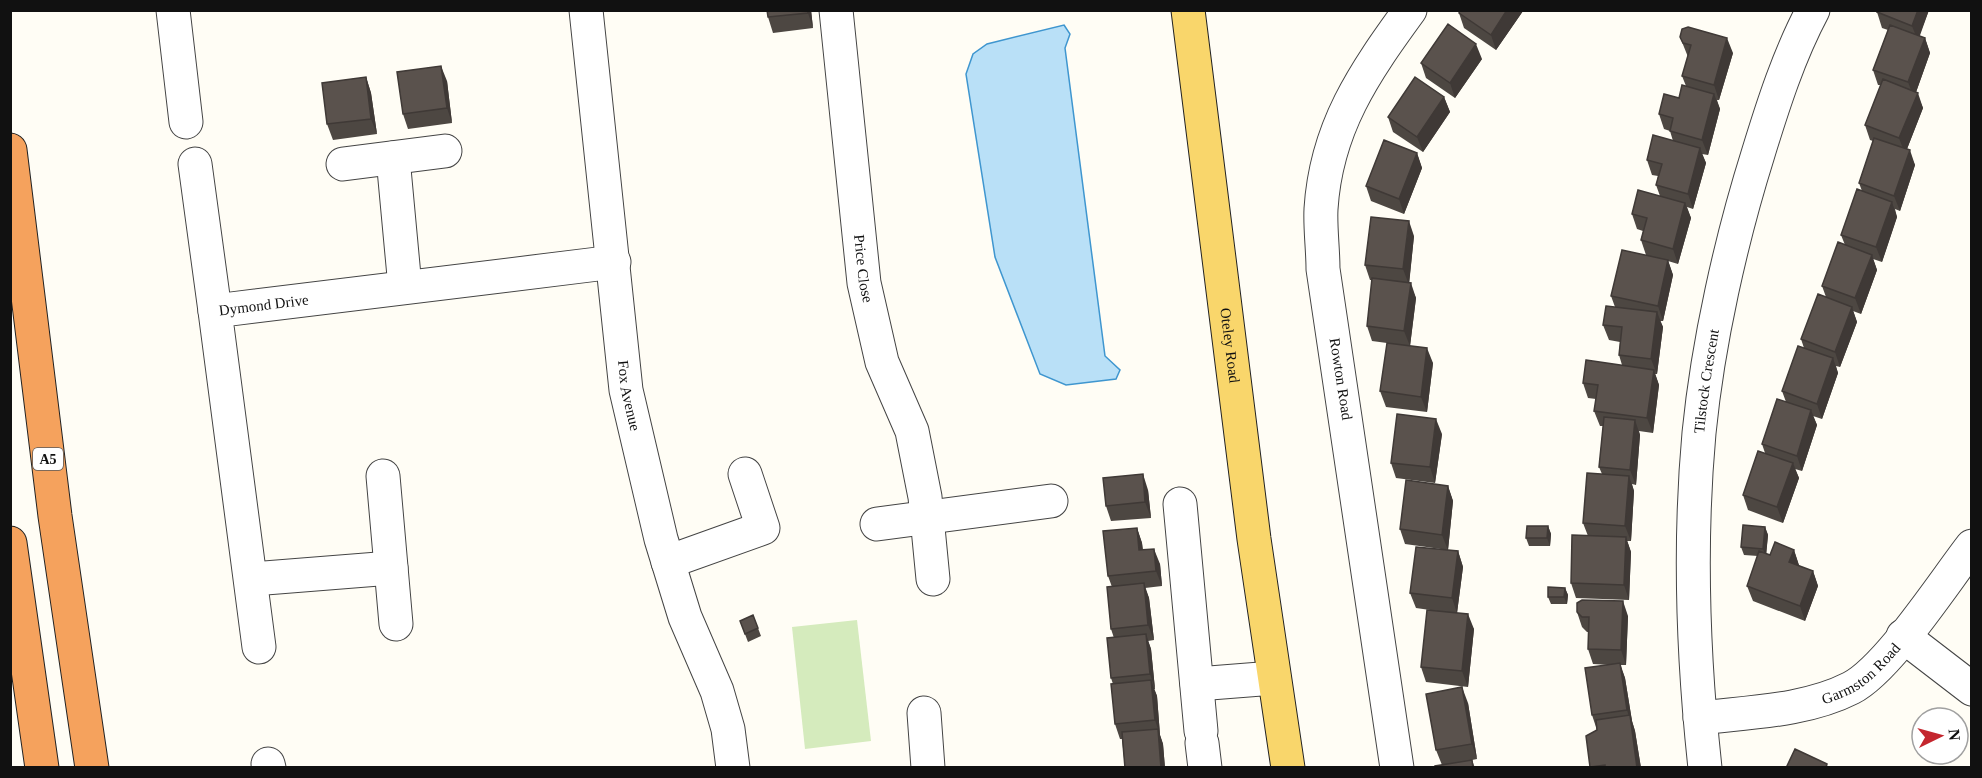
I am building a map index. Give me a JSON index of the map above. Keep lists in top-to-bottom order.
{
  "streets": {
    "highway": ["A5"],
    "main road": ["Oteley Road"],
    "street": [
      "Price Close",
      "Dymond Drive",
      "Rowton Road",
      "Tilstock Crescent",
      "Fox Avenue",
      "Garmston Road"
    ]
  },
  "crossings": [
    ["Dymond Drive", "Fox Avenue"],
    ["Tilstock Crescent", "Garmston Road"]
  ],
  "north": "right"
}
